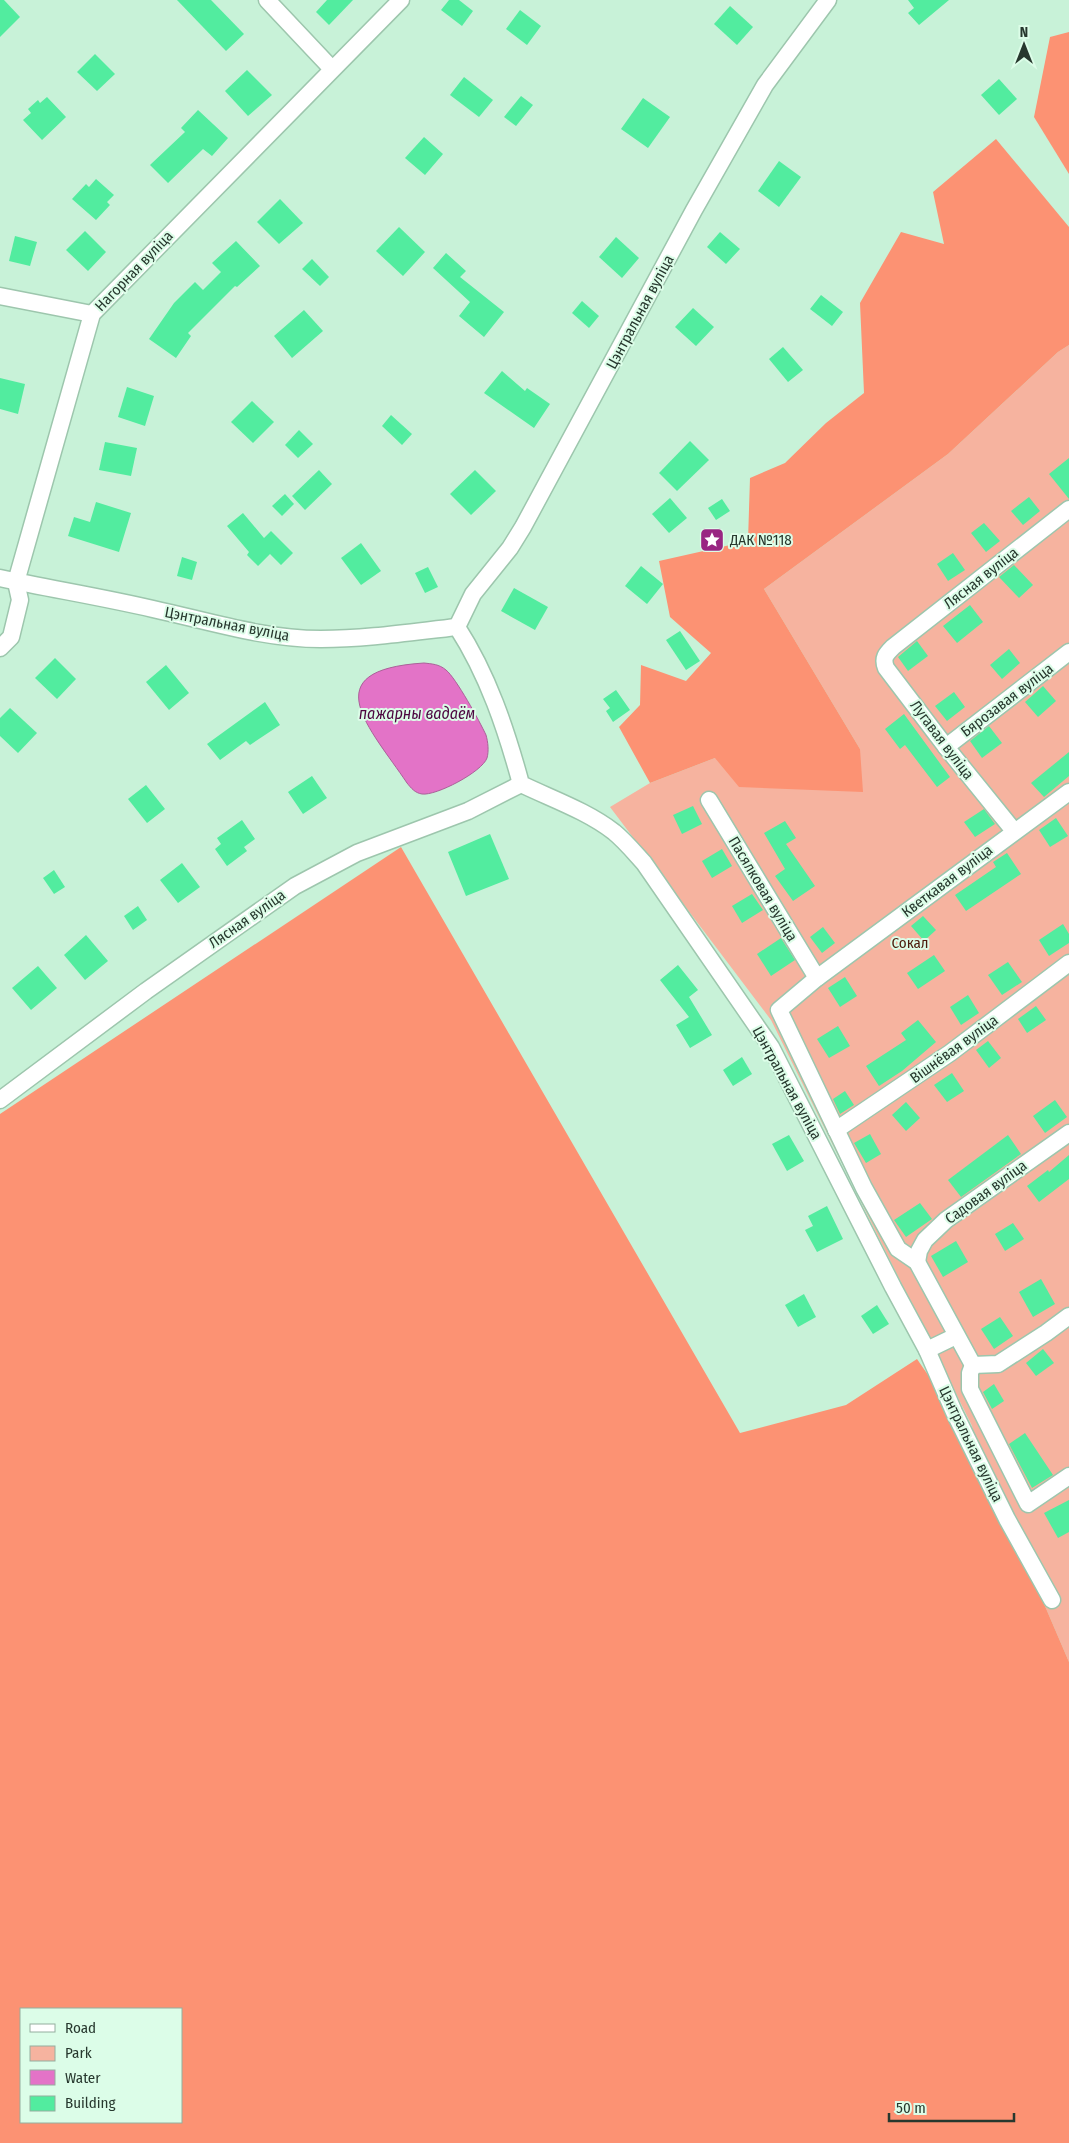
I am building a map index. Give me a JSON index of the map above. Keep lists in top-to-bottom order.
{
  "streets": {
    "street": [
      "Нагорная вуліца",
      "Цэнтральная вуліца",
      "Лясная вуліца",
      "Бярозавая вуліца",
      "Лугавая вуліца",
      "Кветкавая вуліца",
      "Пасялковая вуліца",
      "Вішнёвая вуліца",
      "Садовая вуліца"
    ]
  },
  "crossings": [
    ["Нагорная вуліца", "Цэнтральная вуліца"],
    ["Цэнтральная вуліца", "Лясная вуліца"],
    ["Лясная вуліца", "Лугавая вуліца"],
    ["Бярозавая вуліца", "Лугавая вуліца"],
    ["Лугавая вуліца", "Кветкавая вуліца"],
    ["Кветкавая вуліца", "Пасялковая вуліца"],
    ["Кветкавая вуліца", "Вішнёвая вуліца"]
  ],
  "water": ["пажарны вадаём"],
  "parks": ["Сокал"],
  "places": {
    "place": ["ДАК №118"]
  },
  "legend": [
    "Road",
    "Park",
    "Water",
    "Building"
  ],
  "scale_bar": "50 m",
  "north": "top"
}
